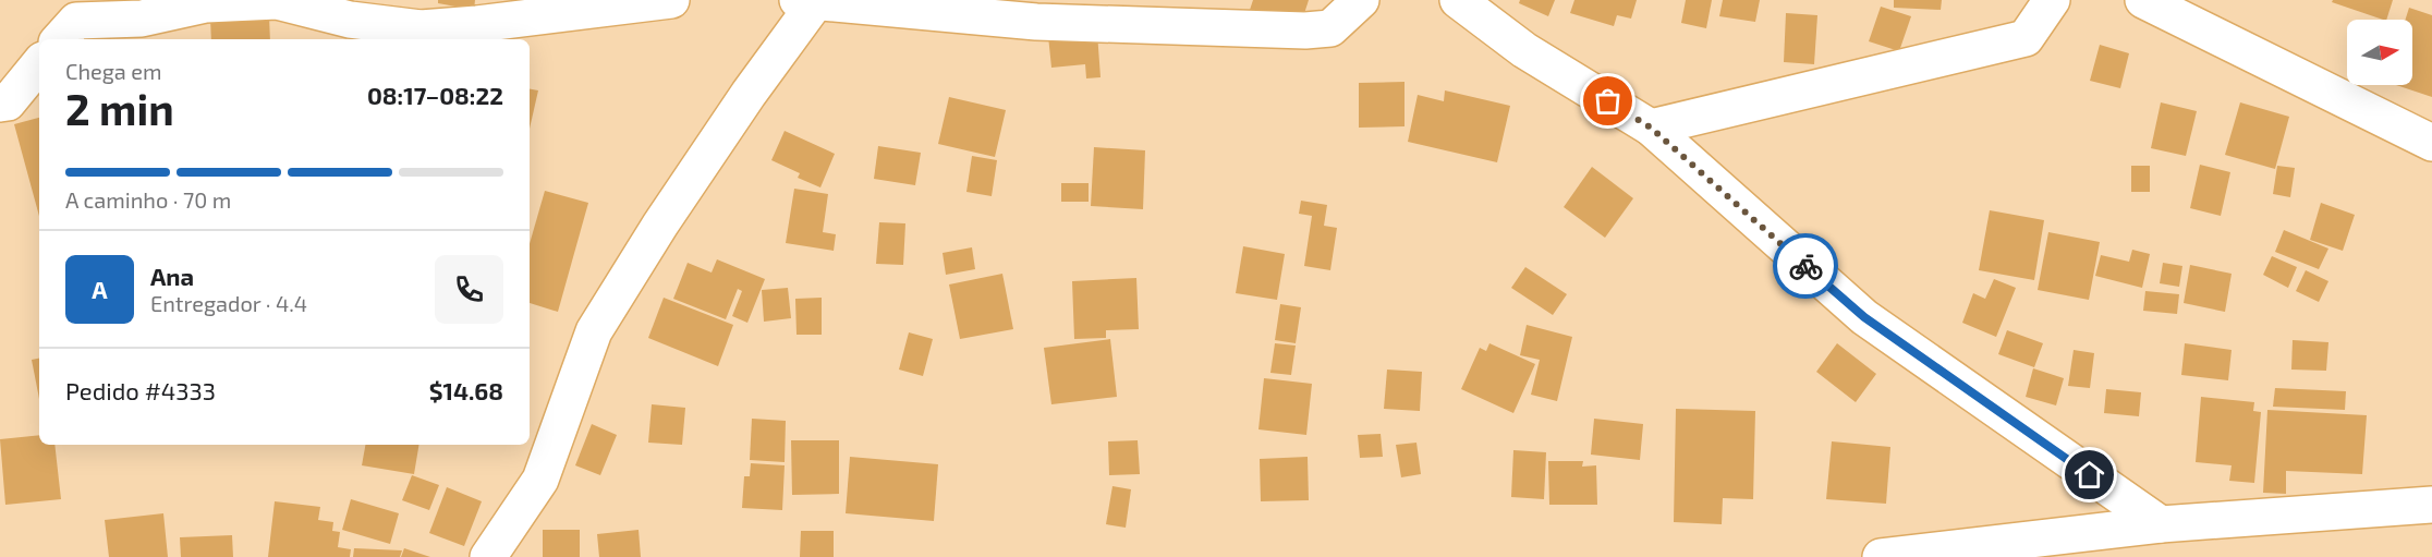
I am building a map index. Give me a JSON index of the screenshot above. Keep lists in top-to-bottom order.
{
  "north": "right",
  "page": {
    "heading": ["2 min", "Chega em", "08:17–08:22"],
    "panel": [
      "Ana",
      "Entregador · 4.4",
      "Pedido #4333",
      "$14.68"
    ],
    "bar": "A caminho · 70 m",
    "round": "A"
  }
}
